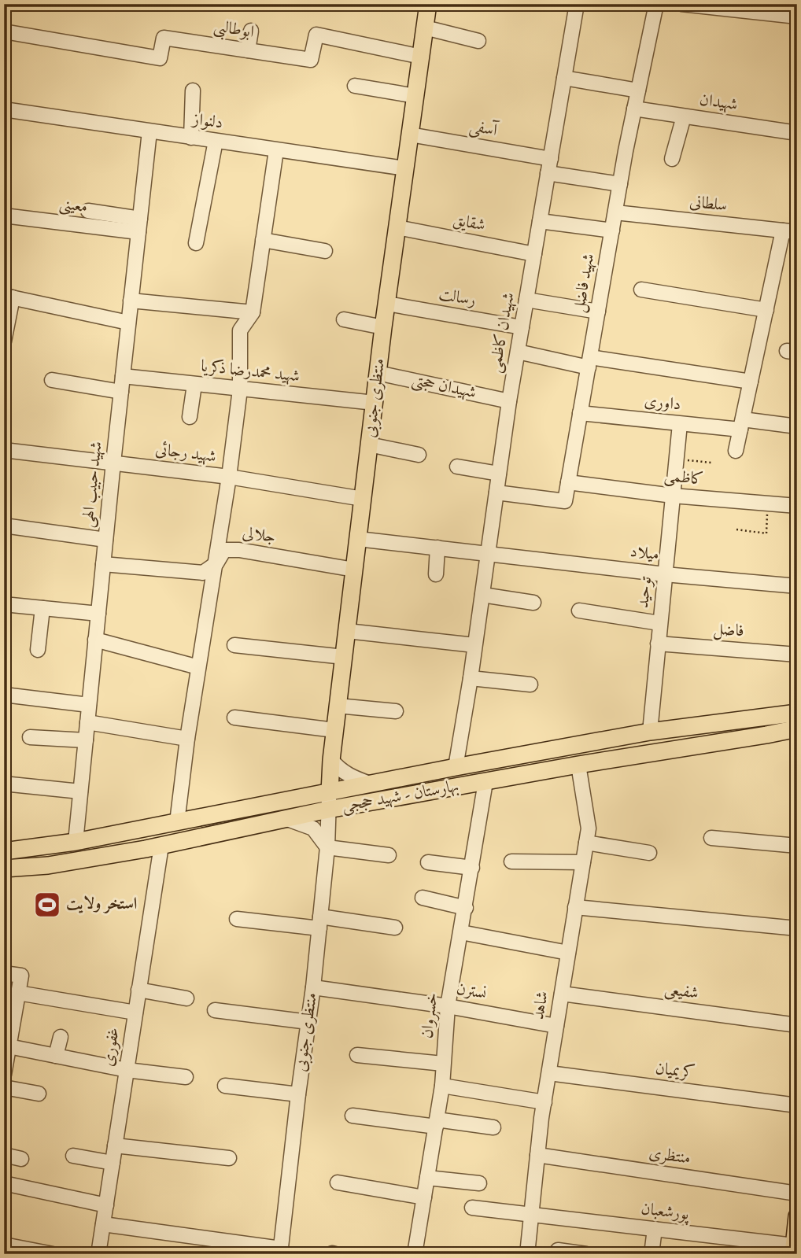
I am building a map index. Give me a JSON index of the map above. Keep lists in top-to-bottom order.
{
  "streets": {
    "main road": ["منتظری جنوبی", "بهارستان - شهید حججی"],
    "street": [
      "ابوطالبی",
      "شهیدان",
      "دلنواز",
      "آسفی",
      "سلطانی",
      "معینی",
      "شقایق",
      "شهید فاضل",
      "رسالت",
      "شهیدان کاظمی",
      "شهید محمدرضا ذکریا",
      "شهیدان حجتی",
      "داوری",
      "شهید رجائی",
      "کاظمی",
      "شهید حبیب الهی",
      "جلالی",
      "میلاد",
      "توحید",
      "فاضل",
      "نسترن",
      "شفیعی",
      "شاهد",
      "خسروان",
      "غفوری",
      "کریمیان",
      "منتظری",
      "پورشعبان"
    ]
  },
  "crossings": [
    ["ابوطالبی", "منتظری جنوبی"],
    ["شهیدان", "شهید فاضل"],
    ["دلنواز", "منتظری جنوبی"],
    ["دلنواز", "شهید حبیب الهی"],
    ["آسفی", "شهید فاضل"],
    ["آسفی", "شهیدان کاظمی"],
    ["آسفی", "منتظری جنوبی"],
    ["سلطانی", "شهید فاضل"],
    ["معینی", "شهید حبیب الهی"],
    ["شقایق", "شهیدان کاظمی"],
    ["شقایق", "منتظری جنوبی"],
    ["شهید فاضل", "شهیدان کاظمی"],
    ["شهید فاضل", "داوری"],
    ["شهید فاضل", "کاظمی"],
    ["رسالت", "شهیدان کاظمی"],
    ["رسالت", "منتظری جنوبی"],
    ["شهیدان کاظمی", "شهیدان حجتی"],
    ["شهیدان کاظمی", "میلاد"],
    ["شهیدان کاظمی", "بهارستان - شهید حججی"],
    ["شهید محمدرضا ذکریا", "منتظری جنوبی"],
    ["شهید محمدرضا ذکریا", "شهید حبیب الهی"],
    ["شهیدان حجتی", "منتظری جنوبی"],
    ["منتظری جنوبی", "شهید رجائی"],
    ["منتظری جنوبی", "جلالی"],
    ["منتظری جنوبی", "میلاد"],
    ["منتظری جنوبی", "بهارستان - شهید حججی"],
    ["منتظری جنوبی", "نسترن"],
    ["داوری", "توحید"],
    ["شهید رجائی", "شهید حبیب الهی"],
    ["کاظمی", "توحید"],
    ["شهید حبیب الهی", "جلالی"],
    ["شهید حبیب الهی", "بهارستان - شهید حججی"],
    ["میلاد", "توحید"],
    ["توحید", "فاضل"],
    ["توحید", "بهارستان - شهید حججی"],
    ["بهارستان - شهید حججی", "شاهد"],
    ["بهارستان - شهید حججی", "خسروان"],
    ["بهارستان - شهید حججی", "غفوری"],
    ["نسترن", "شاهد"],
    ["نسترن", "خسروان"],
    ["شفیعی", "شاهد"],
    ["شاهد", "کریمیان"],
    ["شاهد", "منتظری"],
    ["شاهد", "پورشعبان"]
  ],
  "places": {
    "sports": ["استخر ولایت"]
  }
}
